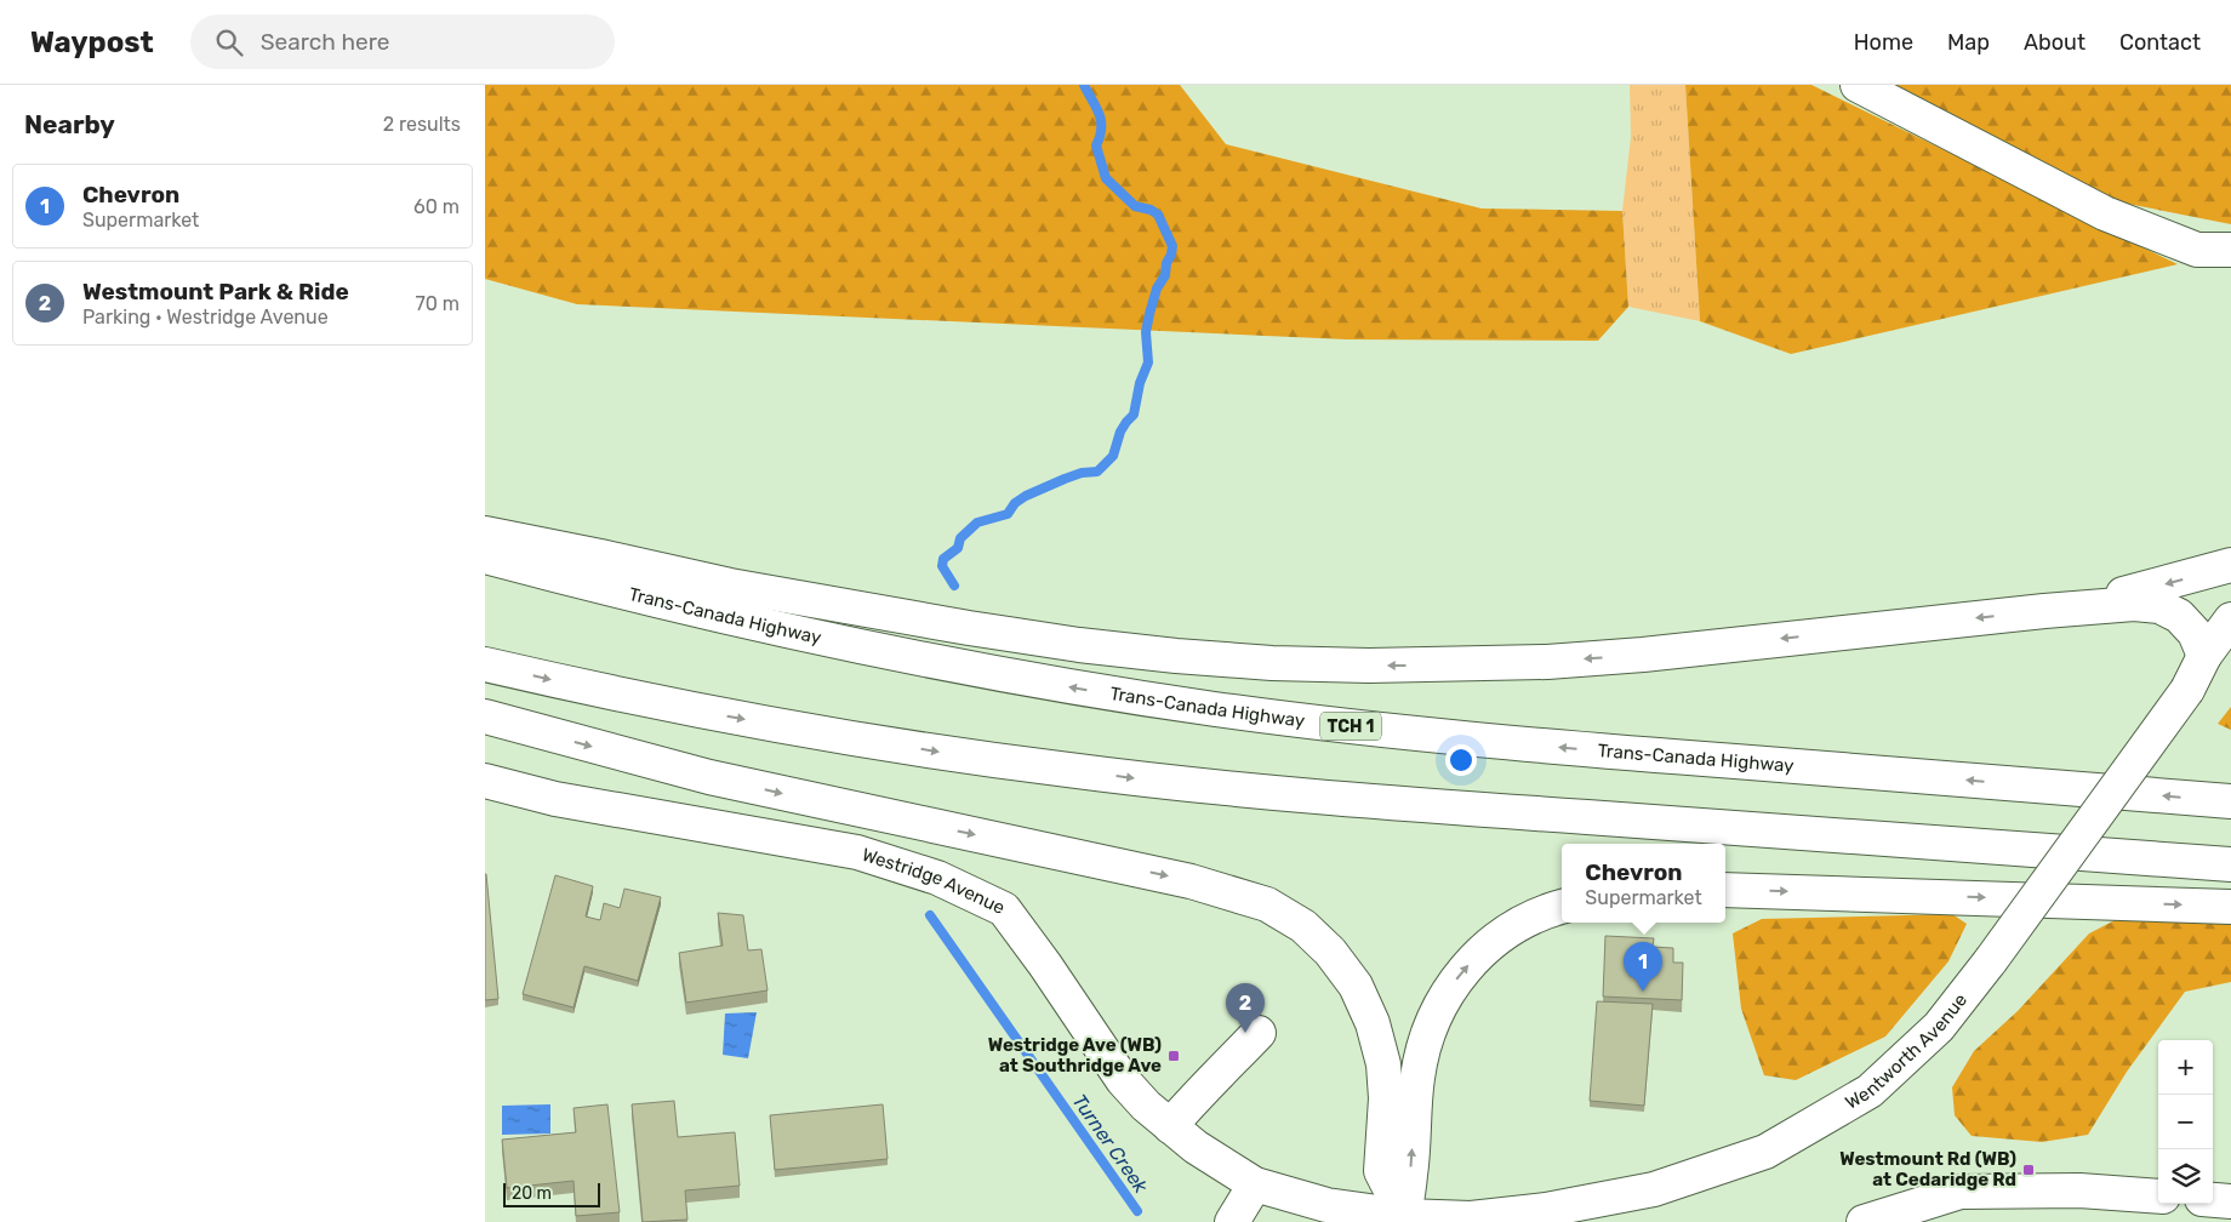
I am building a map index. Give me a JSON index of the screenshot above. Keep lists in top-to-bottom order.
{
  "streets": {
    "main road": [
      "Trans-Canada Highway",
      "TCH 1",
      "Westridge Avenue",
      "Wentworth Avenue"
    ]
  },
  "crossings": [
    ["Westridge Avenue", "Wentworth Avenue"]
  ],
  "water": ["Turner Creek"],
  "places": {
    "transit": ["Westridge Ave (WB) at Southridge Ave", "Westmount Rd (WB) at Cedaridge Rd"]
  },
  "scale_bar": "20 m",
  "page": {
    "header": "Waypost",
    "search": "Search here",
    "nav": [
      "Home",
      "Map",
      "About",
      "Contact"
    ],
    "heading": ["Nearby", "2 results"],
    "list": [
      {
        "mark": "1",
        "name": "Chevron",
        "note": "Supermarket",
        "value": "60 m"
      },
      {
        "mark": "2",
        "name": "Westmount Park & Ride",
        "note": "Parking · Westridge Avenue",
        "value": "70 m"
      }
    ],
    "popup": ["Chevron", "Supermarket"],
    "pins": ["1", "2"],
    "map_buttons": ["+", "−"],
    "scale": "20 m"
  }
}
